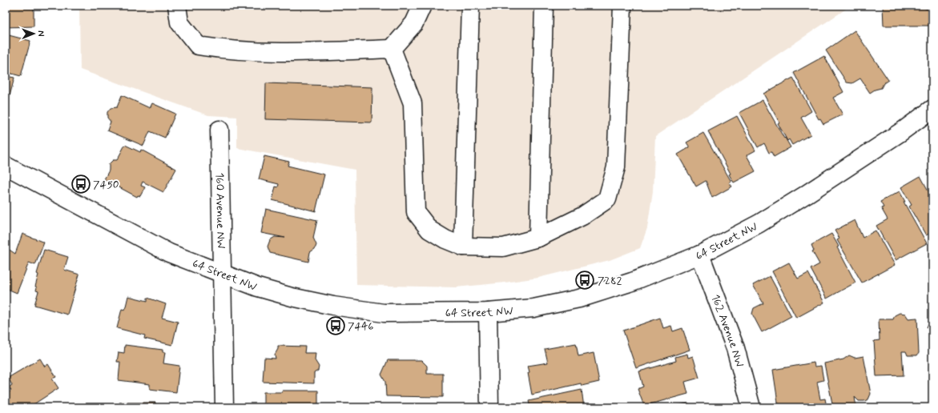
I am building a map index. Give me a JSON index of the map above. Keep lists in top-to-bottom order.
{
  "streets": {
    "street": ["160 Avenue NW", "64 Street NW", "162 Avenue NW"]
  },
  "crossings": [
    ["160 Avenue NW", "64 Street NW"],
    ["64 Street NW", "162 Avenue NW"]
  ],
  "places": {
    "bus stop": ["7450", "7282", "7446"]
  },
  "north": "right"
}
